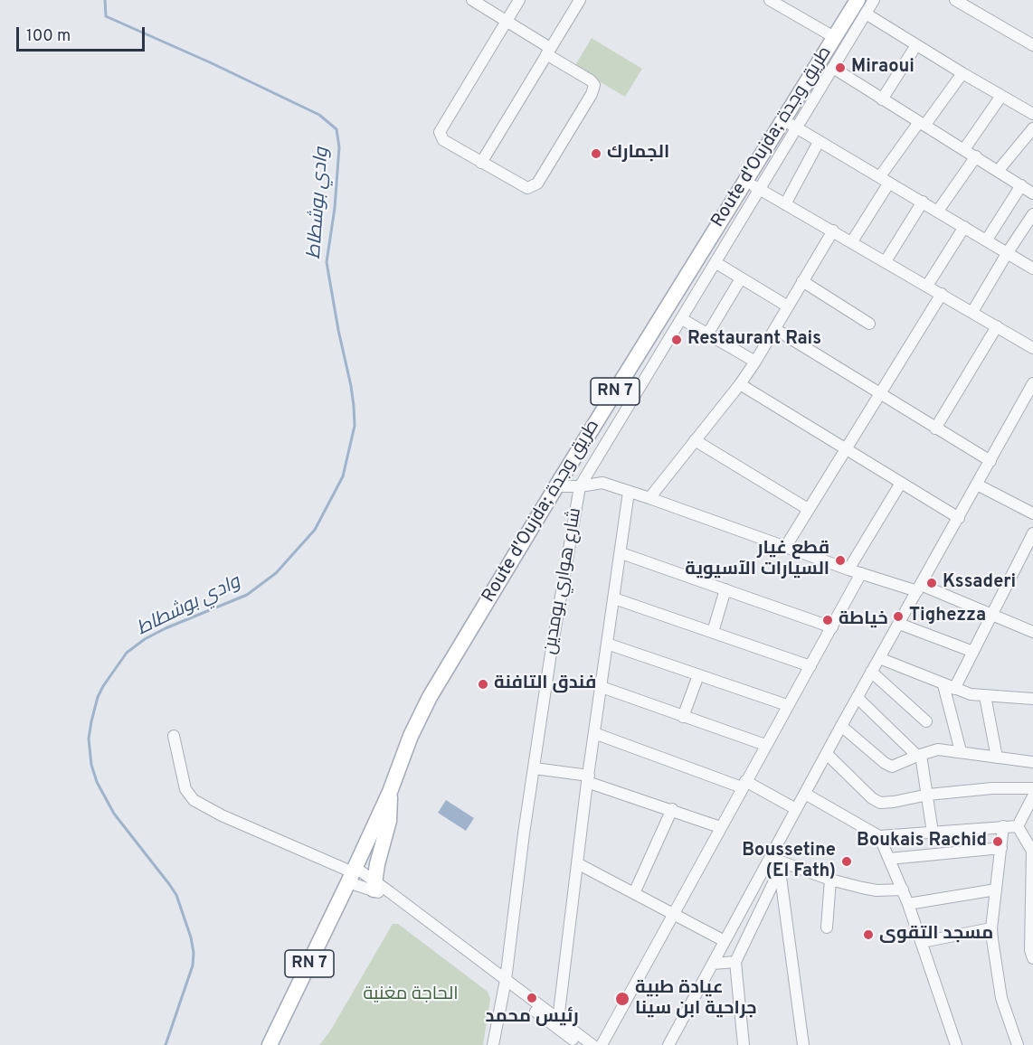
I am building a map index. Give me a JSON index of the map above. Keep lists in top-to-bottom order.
{
  "streets": {
    "main road": ["Route d'Oujda; طريق وجدة", "RN 7"],
    "street": ["شارع هواري بومدين"]
  },
  "crossings": [
    ["Route d'Oujda; طريق وجدة", "شارع هواري بومدين"]
  ],
  "water": ["وادي بوشطاط"],
  "parks": ["الحاجة مغنية"],
  "places": [
    "Miraoui",
    "الجمارك",
    "Restaurant Rais",
    "قطع غيار السيارات الآسيوية",
    "Kssaderi",
    "Tighezza",
    "خياطة",
    "فندق التافنة",
    "Boukais Rachid",
    "Boussetine (El Fath)",
    "مسجد التقوى",
    "رئيس محمد",
    "عيادة طبية جراحية ابن سينا"
  ],
  "scale_bar": "100 m"
}
